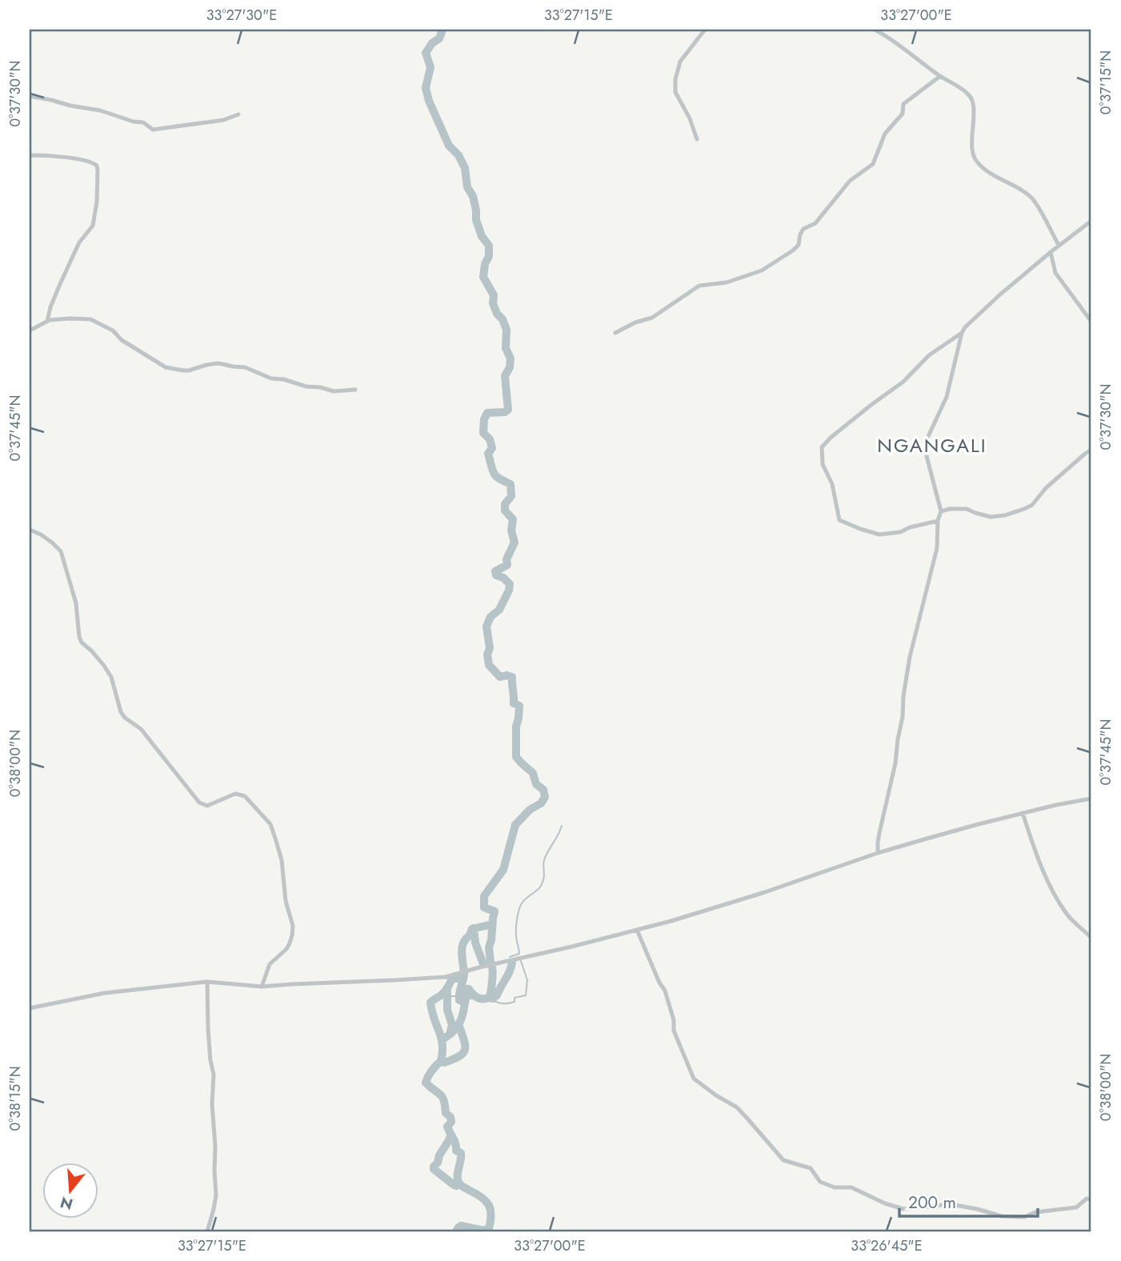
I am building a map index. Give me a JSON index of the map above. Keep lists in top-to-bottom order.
{
  "districts": ["NGANGALI"],
  "scale_bar": "200 m",
  "north": "bottom",
  "coordinates": [
    "33°27'30\"E",
    "33°27'15\"E",
    "33°27'00\"E",
    "0°37'15\"N",
    "0°37'30\"N",
    "0°37'45\"N",
    "0°38'00\"N",
    "0°38'15\"N",
    "33°26'45\"E"
  ]
}
